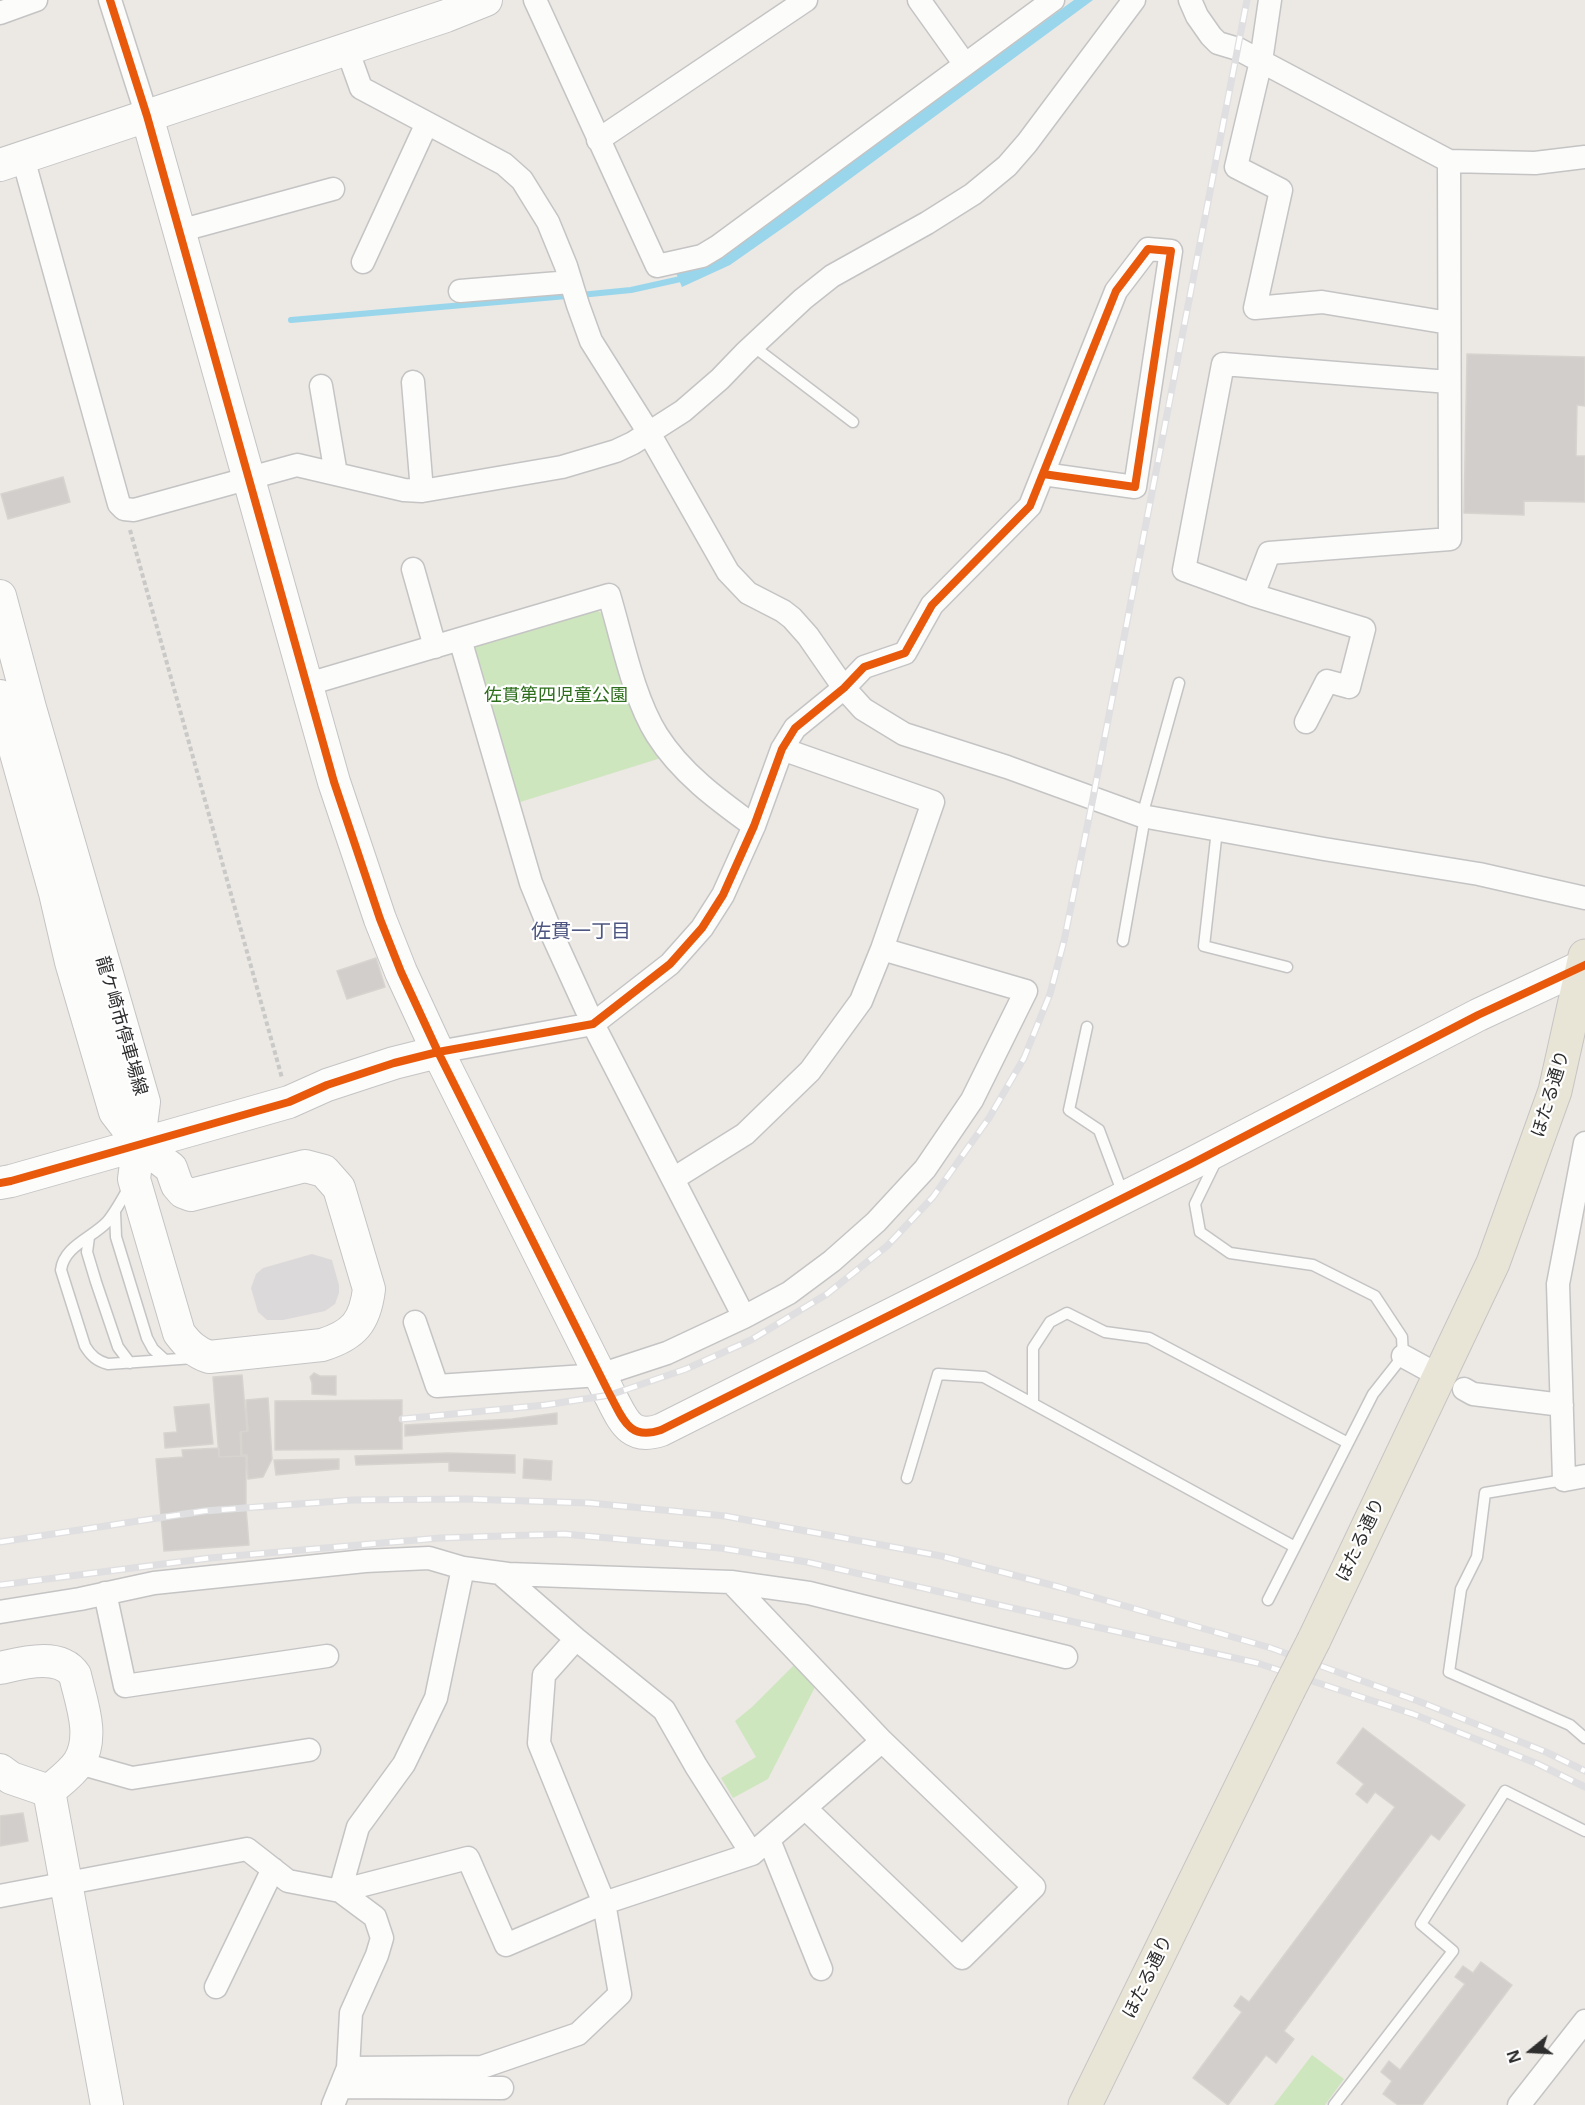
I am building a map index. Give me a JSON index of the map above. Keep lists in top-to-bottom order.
{
  "streets": {
    "main road": ["ほたる通り"],
    "street": ["龍ケ崎市停車場線"]
  },
  "districts": ["佐貫一丁目"],
  "parks": ["佐貫第四児童公園"],
  "north": "left"
}
